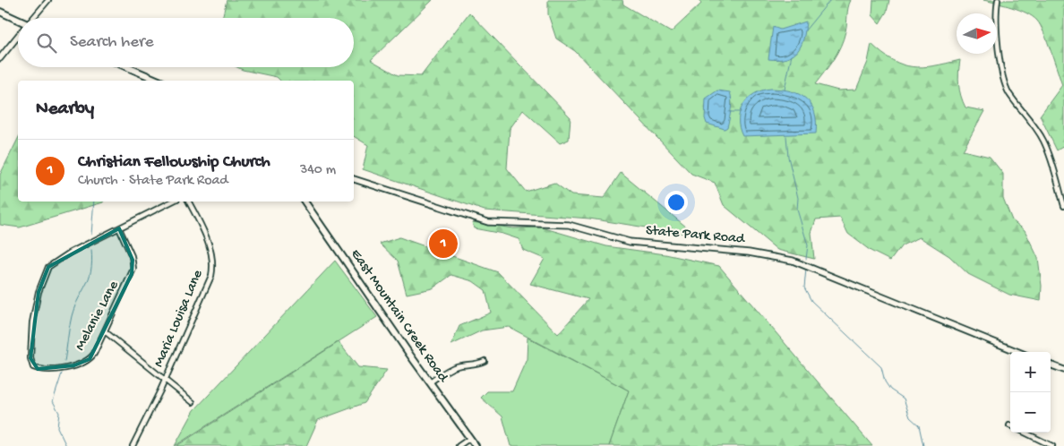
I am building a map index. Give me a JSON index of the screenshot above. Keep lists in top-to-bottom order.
{
  "streets": {
    "main road": ["East Mountain Creek Road"],
    "street": ["State Park Road", "Melanie Lane", "Maria Louisa Lane"]
  },
  "north": "right",
  "page": {
    "search": "Search here",
    "heading": "Nearby",
    "list": [
      {
        "mark": "1",
        "name": "Christian Fellowship Church",
        "note": "Church · State Park Road",
        "value": "340 m"
      }
    ],
    "pins": "1",
    "map_buttons": ["+", "−"]
  }
}
